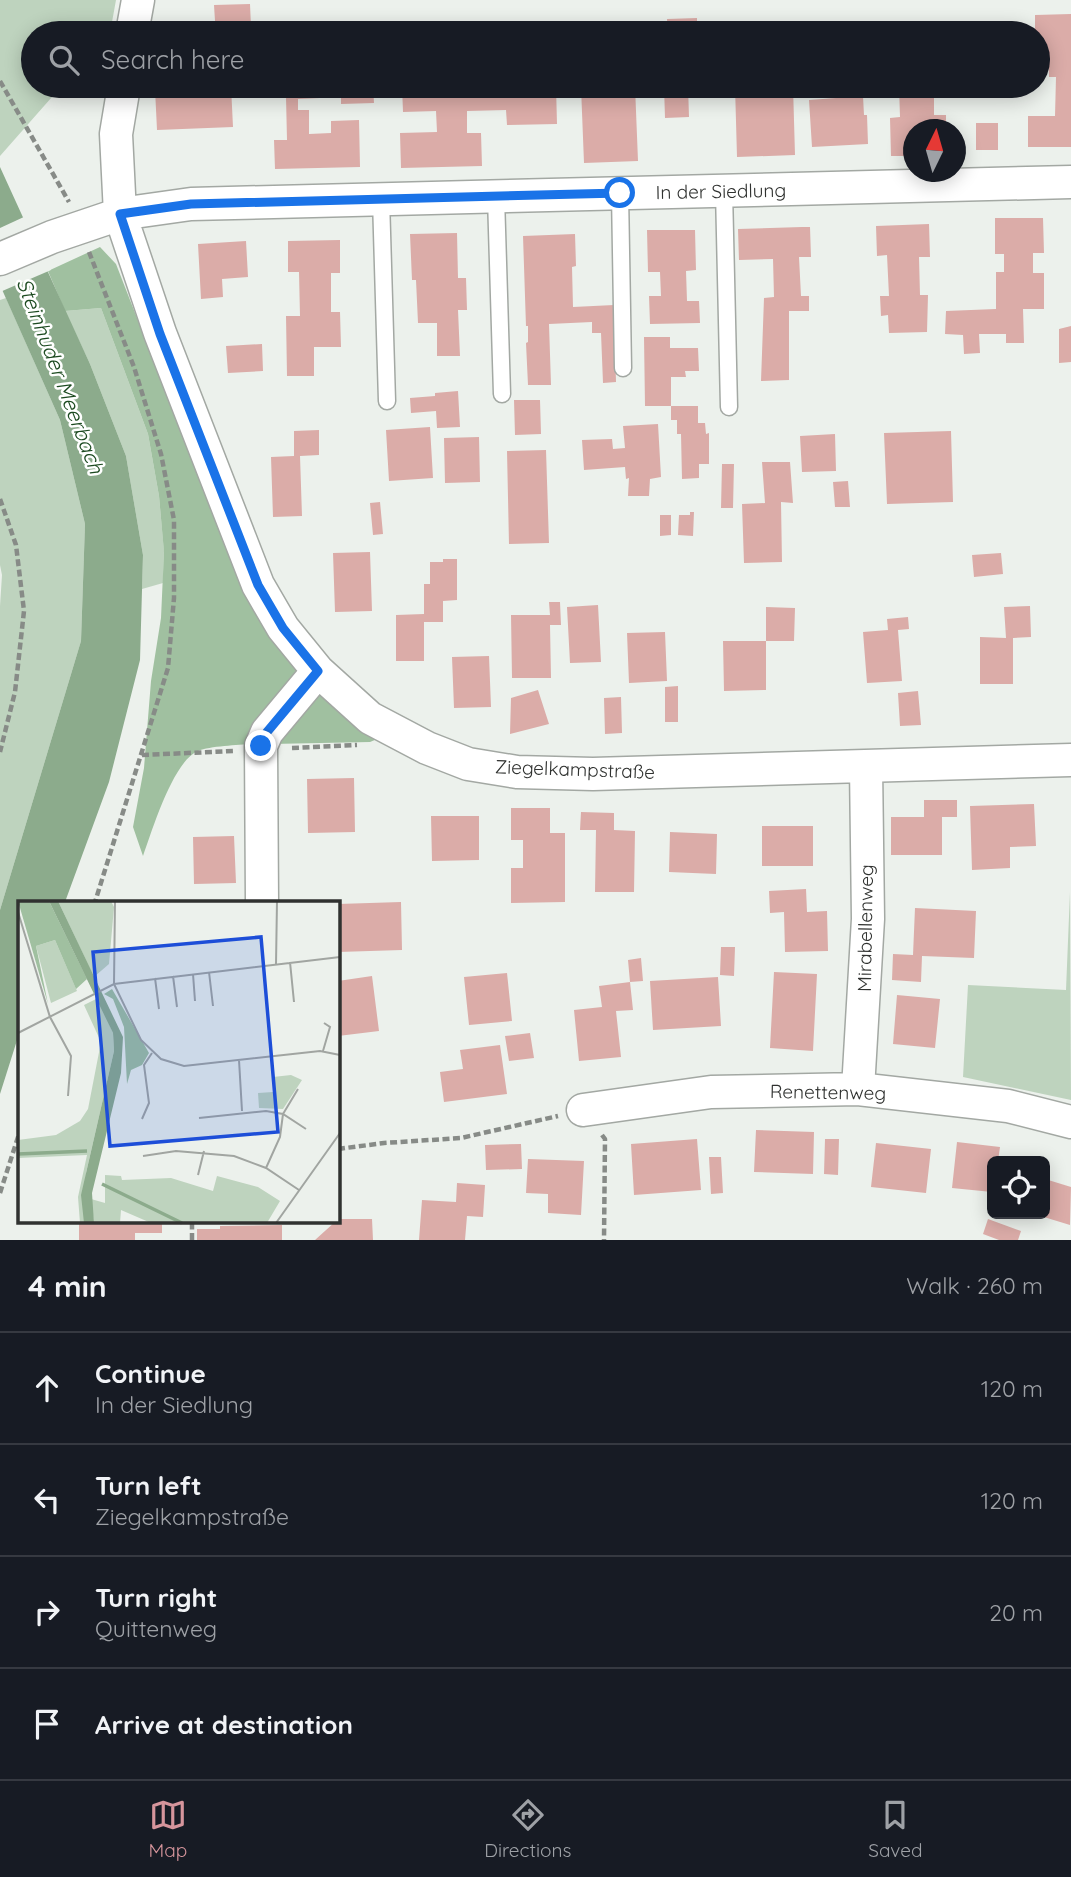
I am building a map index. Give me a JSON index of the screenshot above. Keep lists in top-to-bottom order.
{
  "streets": {
    "street": [
      "In der Siedlung",
      "Ziegelkampstraße",
      "Mirabellenweg",
      "Renettenweg"
    ]
  },
  "crossings": [
    ["In der Siedlung", "Ziegelkampstraße"],
    ["Ziegelkampstraße", "Mirabellenweg"],
    ["Mirabellenweg", "Renettenweg"]
  ],
  "water": ["Steinhuder Meerbach"],
  "north": "top",
  "page": {
    "search": "Search here",
    "heading": ["4 min", "Walk · 260 m"],
    "list": [
      ["Continue", "In der Siedlung", "120 m"],
      ["Turn left", "Ziegelkampstraße", "120 m"],
      ["Turn right", "Quittenweg", "20 m"],
      "Arrive at destination"
    ],
    "nav": ["Map", "Directions", "Saved"]
  }
}
